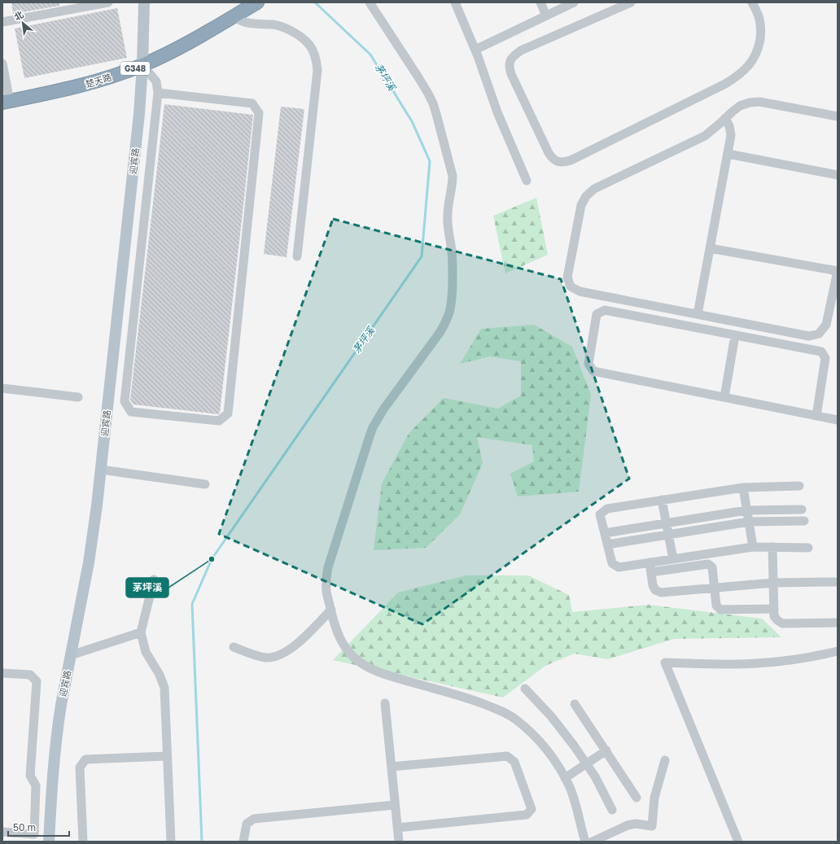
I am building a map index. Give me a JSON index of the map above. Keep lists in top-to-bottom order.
{
  "streets": {
    "highway": ["G348", "楚天路"],
    "main road": ["迎宾路"]
  },
  "crossings": [
    ["楚天路", "迎宾路"]
  ],
  "water": ["茅坪溪"],
  "places": ["茅坪溪"],
  "scale_bar": "50 m",
  "north": "top left"
}
